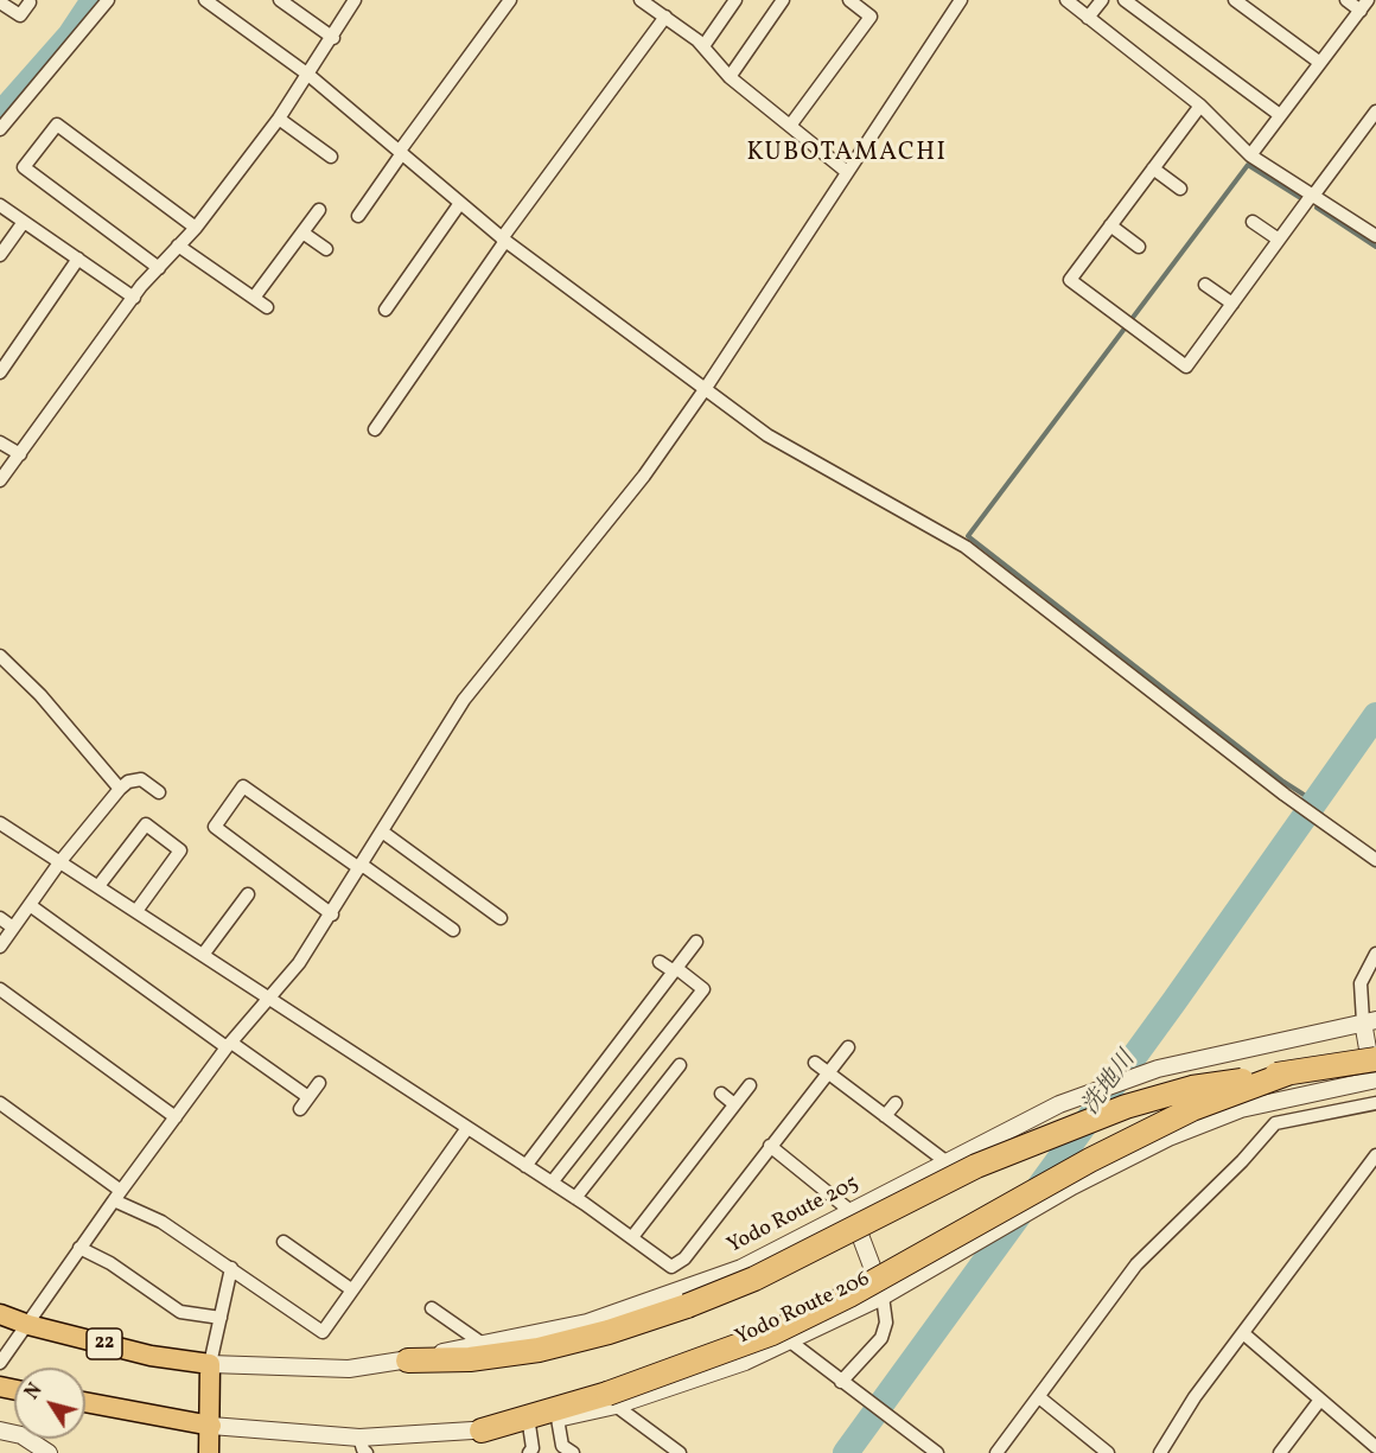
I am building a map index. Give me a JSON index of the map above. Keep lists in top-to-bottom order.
{
  "streets": {
    "main road": ["22"],
    "street": ["Yodo Route 205", "Yodo Route 206"]
  },
  "crossings": [
    ["Yodo Route 205", "22"]
  ],
  "districts": ["KUBOTAMACHI"],
  "water": ["洗地川"],
  "north": "top left"
}
